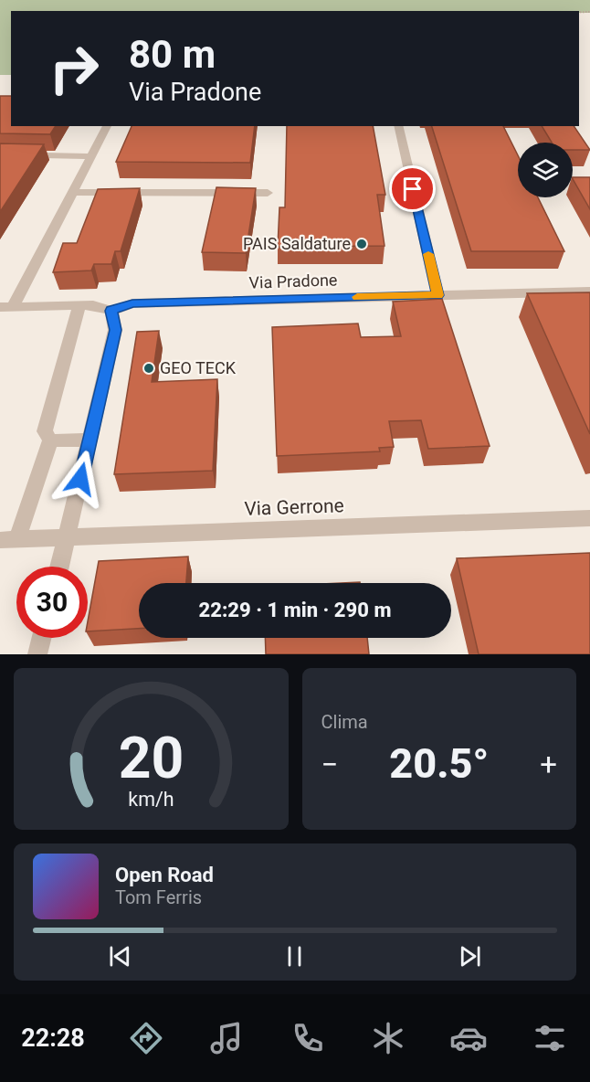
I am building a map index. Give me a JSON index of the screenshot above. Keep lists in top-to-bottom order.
{
  "streets": {
    "street": ["Via Pradone", "Via Gerrone"]
  },
  "places": ["PAIS Saldature", "GEO TECK"],
  "page": {
    "turn": ["80 m", "Via Pradone"],
    "limit": "30",
    "trip": "22:29 · 1 min · 290 m",
    "tile": "Clima",
    "heat": ["−", "20.5°", "+"],
    "song": ["Open Road", "Tom Ferris"],
    "tabs": "22:28",
    "gauge": ["20", "km/h"]
  }
}
